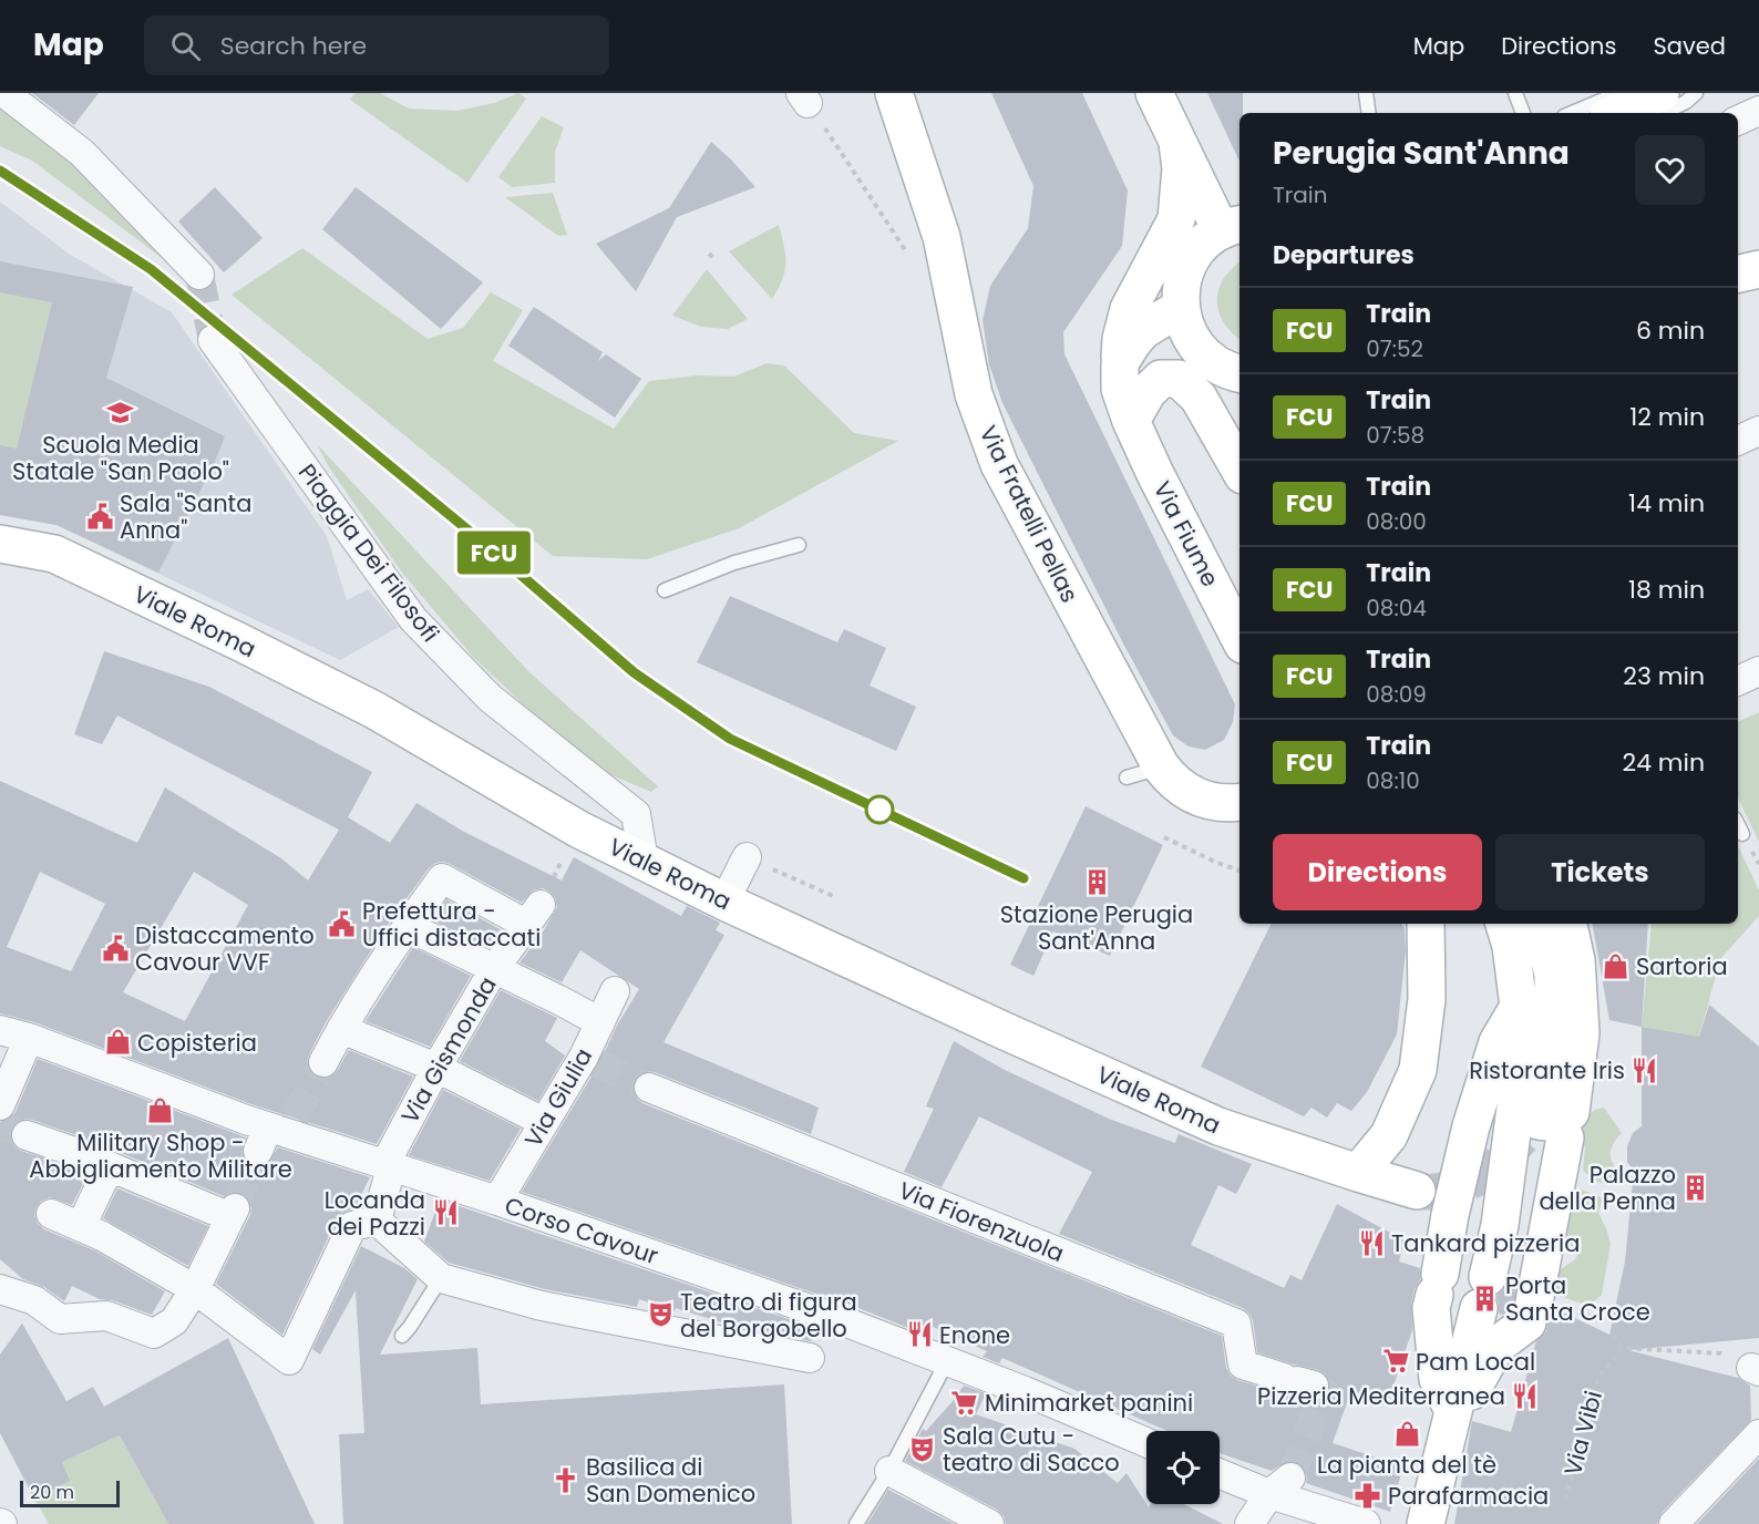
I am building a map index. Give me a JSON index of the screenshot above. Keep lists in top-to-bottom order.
{
  "streets": {
    "street": [
      "Via Fratelli Pellas",
      "Via Fiume",
      "Piaggia Dei Filosofi",
      "Viale Roma",
      "Via Gismonda",
      "Via Giulia",
      "Via Fiorenzuola",
      "Corso Cavour"
    ],
    "path": ["Via Vibi"]
  },
  "crossings": [
    ["Piaggia Dei Filosofi", "Viale Roma"],
    ["Via Gismonda", "Corso Cavour"],
    ["Via Giulia", "Corso Cavour"]
  ],
  "places": {
    "school or university": ["Scuola Media Statale \"San Paolo\""],
    "public building": ["Sala \"Santa Anna\"", "Prefettura - Uffici distaccati", "Distaccamento Cavour VVF"],
    "building": ["Stazione Perugia Sant'Anna", "Palazzo della Penna", "Porta Santa Croce"],
    "shop": [
      "Sartoria",
      "Copisteria",
      "Military Shop - Abbigliamento Militare",
      "La pianta del tè"
    ],
    "restaurant": [
      "Ristorante Iris",
      "Locanda dei Pazzi",
      "Tankard pizzeria",
      "Enone",
      "Pizzeria Mediterranea"
    ],
    "theatre": ["Teatro di figura del Borgobello", "Sala Cutu - teatro di Sacco"],
    "supermarket": ["Pam Local", "Minimarket panini"],
    "church": ["Basilica di San Domenico"],
    "pharmacy": ["Parafarmacia"]
  },
  "scale_bar": "20 m",
  "page": {
    "header": "Map",
    "search": "Search here",
    "nav": ["Map", "Directions", "Saved"],
    "on_map": "FCU",
    "heading": [
      ["Perugia Sant'Anna", "Train"],
      "Departures"
    ],
    "list": [
      {
        "mark": "FCU",
        "name": "Train",
        "note": "07:52",
        "value": "6 min"
      },
      {
        "mark": "FCU",
        "name": "Train",
        "note": "07:58",
        "value": "12 min"
      },
      {
        "mark": "FCU",
        "name": "Train",
        "note": "08:00",
        "value": "14 min"
      },
      {
        "mark": "FCU",
        "name": "Train",
        "note": "08:04",
        "value": "18 min"
      },
      {
        "mark": "FCU",
        "name": "Train",
        "note": "08:09",
        "value": "23 min"
      },
      {
        "mark": "FCU",
        "name": "Train",
        "note": "08:10",
        "value": "24 min"
      }
    ],
    "buttons": ["Directions", "Tickets"],
    "scale": "20 m"
  }
}
